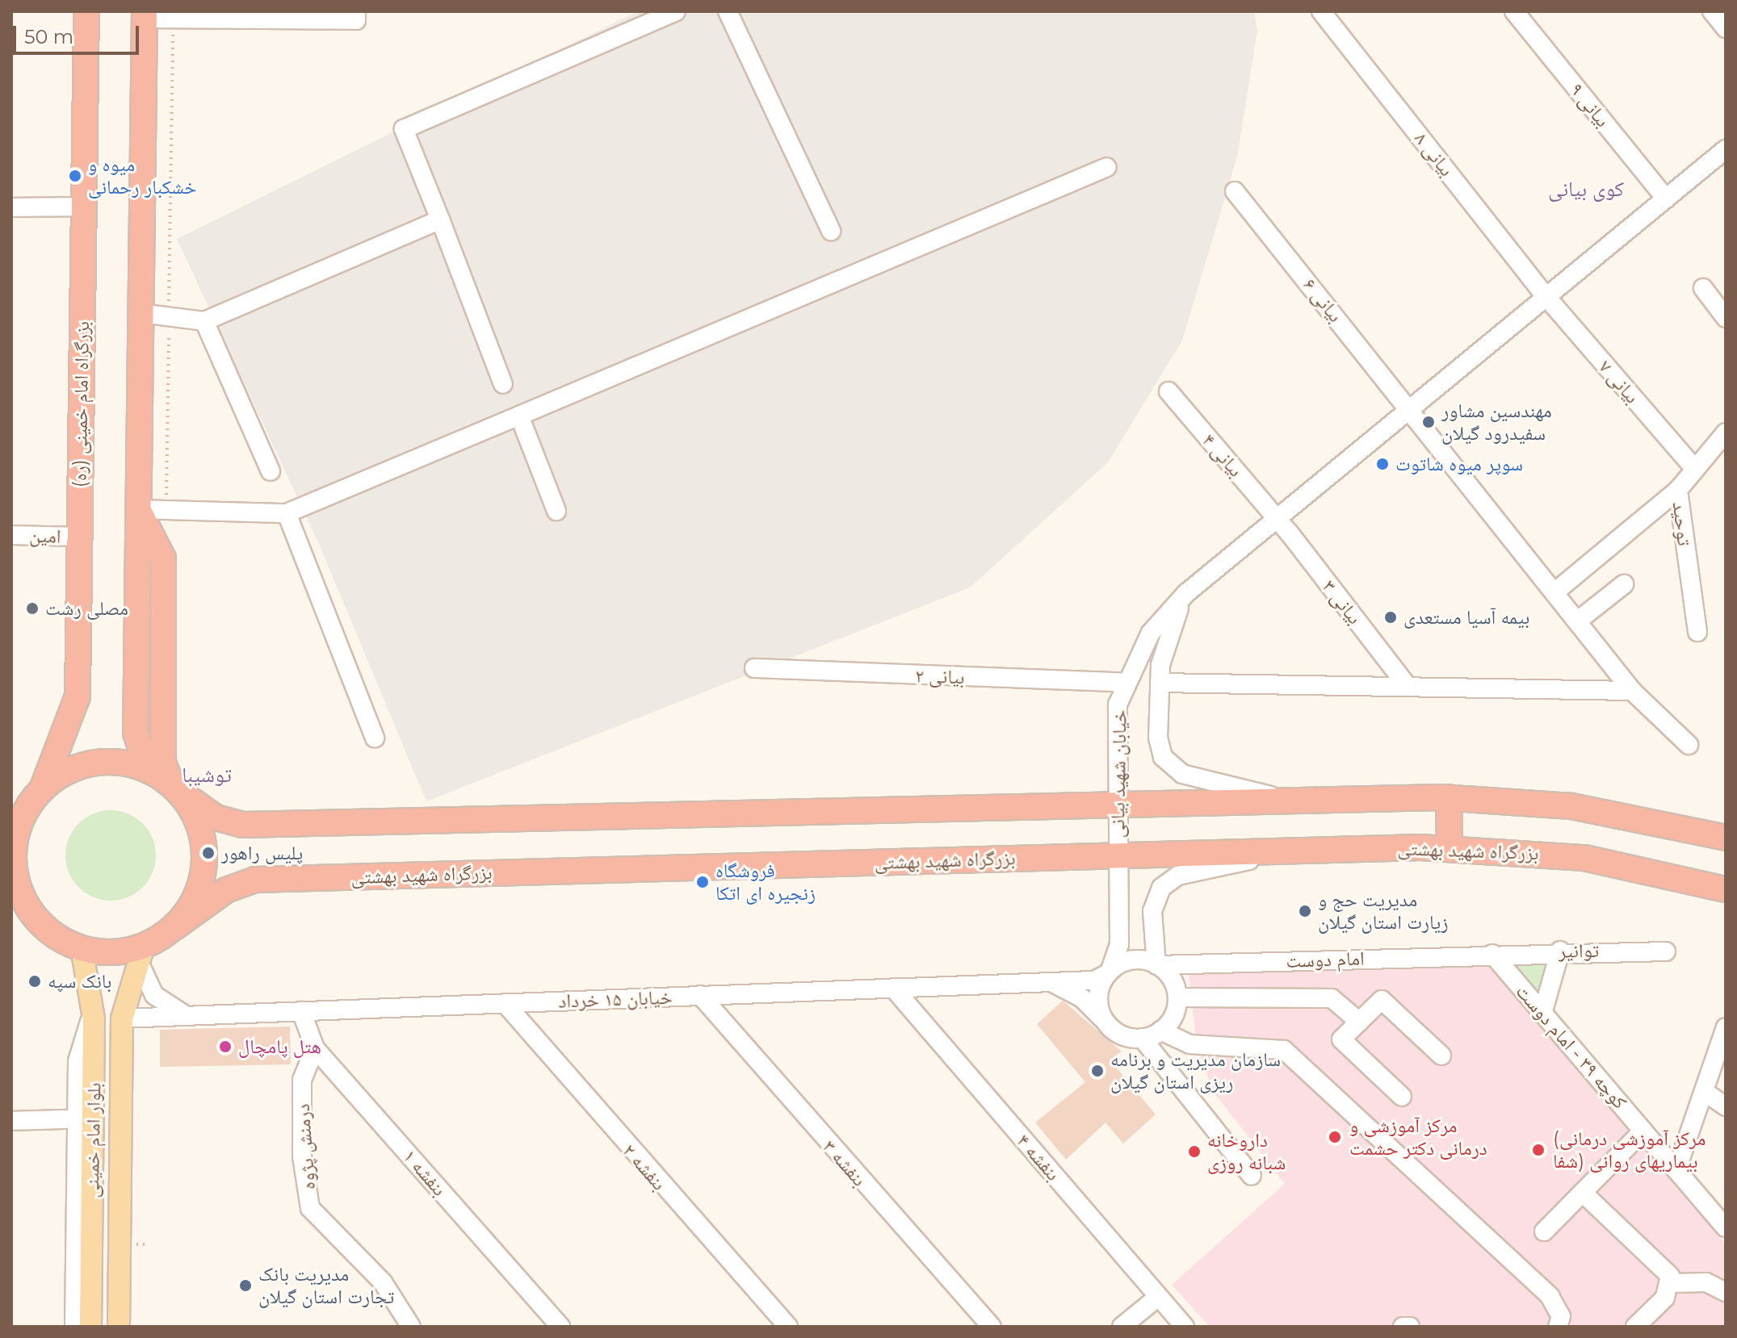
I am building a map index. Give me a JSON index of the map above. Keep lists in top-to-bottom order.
{
  "streets": {
    "highway": ["بزرگراه امام خمینی (ره)", "بزرگراه شهید بهشتی"],
    "main road": ["بلوار امام خمینی"],
    "street": [
      "بیانی ۹",
      "بیانی ۸",
      "بیانی ۶",
      "بیانی ۷",
      "بیانی ۴",
      "توحید",
      "امین",
      "بیانی ۳",
      "بیانی ۲",
      "خیابان شهید بیانی",
      "توانیر",
      "امام دوست",
      "خیابان ۱۵ خرداد",
      "کوچه ۳۹ - امام دوست",
      "درمنش پژوه",
      "بنفشه ۴",
      "بنفشه ۳",
      "بنفشه ۲",
      "بنفشه ۱"
    ]
  },
  "crossings": [
    ["بیانی ۸", "بیانی ۷"],
    ["بیانی ۷", "توحید"],
    ["بزرگراه امام خمینی (ره)", "امین"],
    ["بزرگراه امام خمینی (ره)", "بزرگراه شهید بهشتی"],
    ["بزرگراه امام خمینی (ره)", "بلوار امام خمینی"],
    ["بیانی ۴", "بیانی ۳"],
    ["بیانی ۲", "خیابان شهید بیانی"],
    ["خیابان شهید بیانی", "بزرگراه شهید بهشتی"],
    ["خیابان شهید بیانی", "امام دوست"],
    ["خیابان شهید بیانی", "خیابان ۱۵ خرداد"],
    ["بزرگراه شهید بهشتی", "بلوار امام خمینی"],
    ["توانیر", "امام دوست"],
    ["توانیر", "کوچه ۳۹ - امام دوست"],
    ["امام دوست", "خیابان ۱۵ خرداد"],
    ["امام دوست", "کوچه ۳۹ - امام دوست"],
    ["خیابان ۱۵ خرداد", "بلوار امام خمینی"],
    ["خیابان ۱۵ خرداد", "بنفشه ۴"],
    ["خیابان ۱۵ خرداد", "بنفشه ۳"],
    ["خیابان ۱۵ خرداد", "بنفشه ۲"],
    ["خیابان ۱۵ خرداد", "بنفشه ۱"],
    ["درمنش پژوه", "بنفشه ۱"]
  ],
  "districts": ["کوی بیانی", "توشیبا"],
  "places": [
    "میوه و خشکبار رحمانی",
    "مهندسین مشاور سفیدرود گیلان",
    "سوپر میوه شاتوت",
    "مصلی رشت",
    "بیمه آسیا مستعدی",
    "پلیس راهور",
    "فروشگاه زنجیره ای اتکا",
    "مدیریت حج و زیارت استان گیلان",
    "بانک سپه",
    "هتل پامچال",
    "سازمان مدیریت و برنامه ریزی استان گیلان",
    "مرکز آموزشی و ‌درمانی دکتر حشمت",
    "(مرکز آموزشی درمانی بیماریهای روانی (شفا",
    "داروخانه شبانه روزی",
    "مدیریت بانک تجارت استان گیلان"
  ],
  "scale_bar": "50 m"
}
